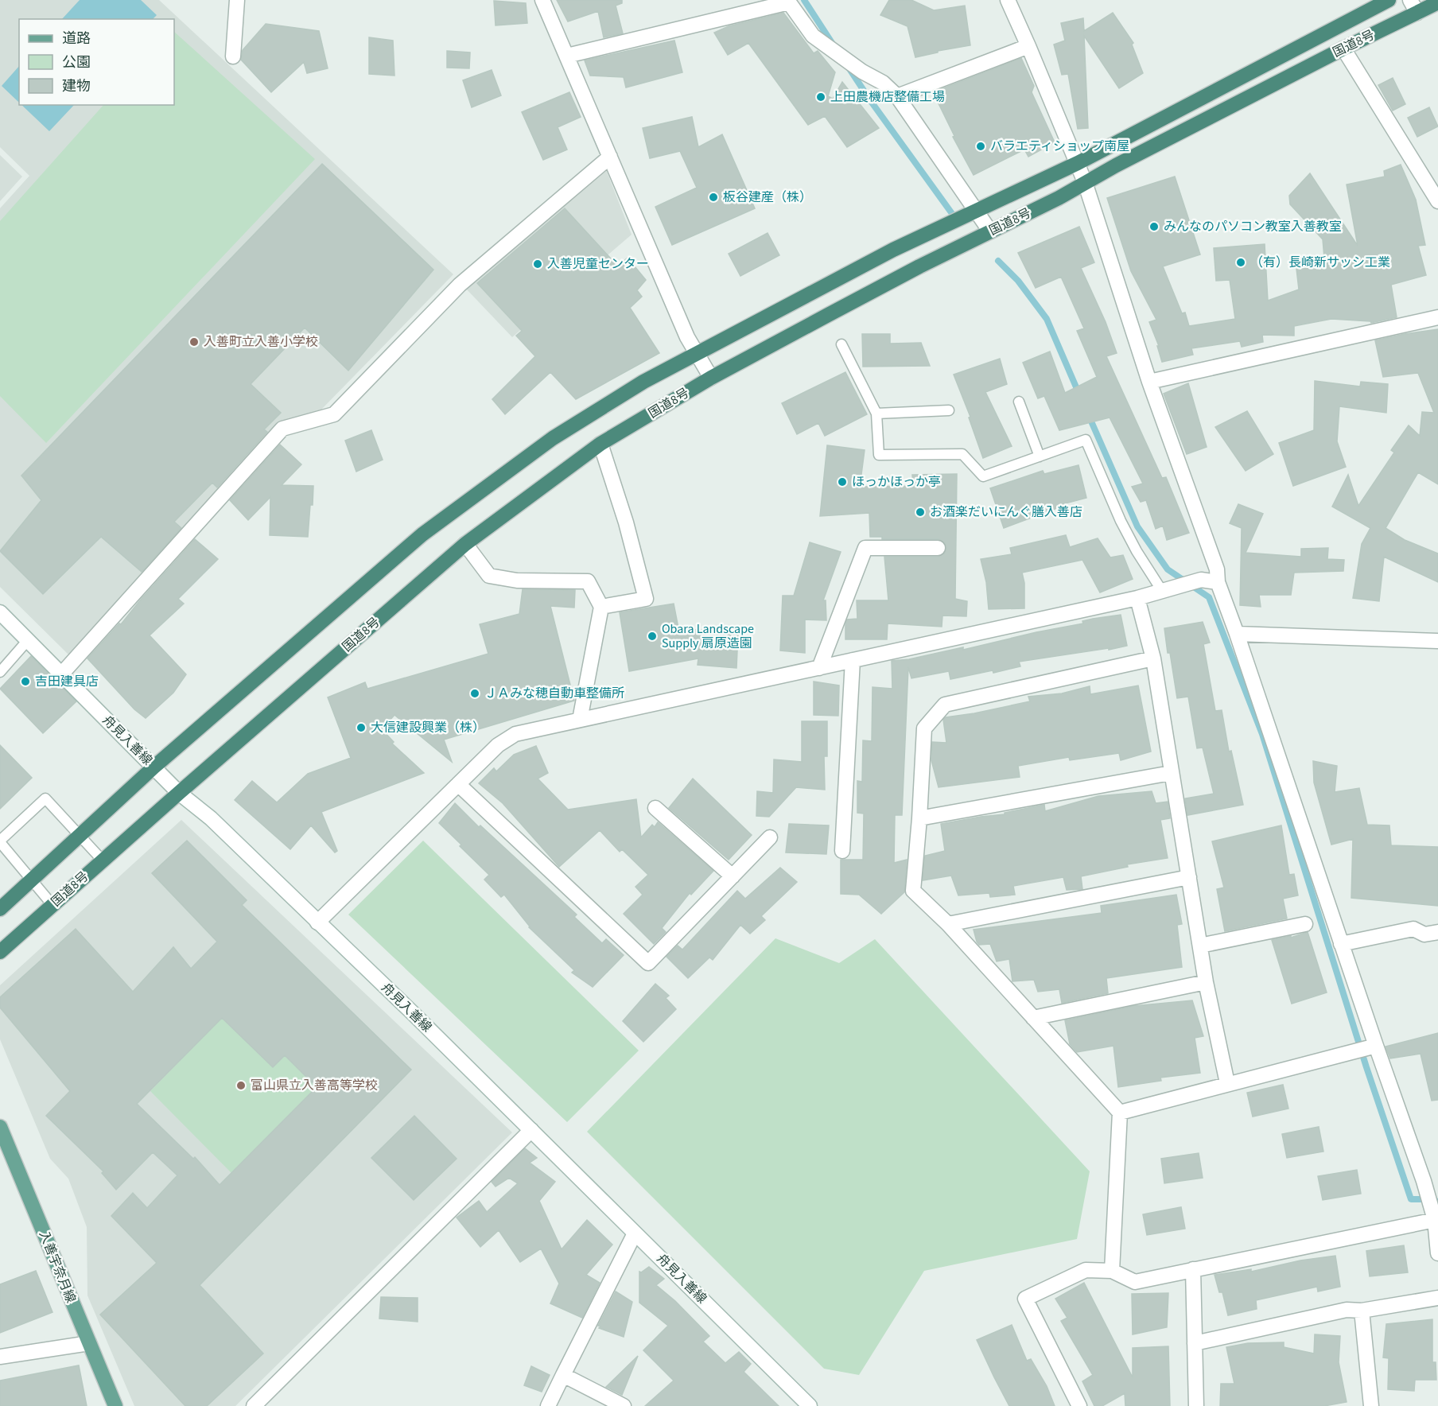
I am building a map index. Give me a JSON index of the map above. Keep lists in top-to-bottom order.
{
  "streets": {
    "highway": ["国道8号"],
    "main road": ["入善宇奈月線"],
    "street": ["舟見入善線"]
  },
  "crossings": [
    ["国道8号", "舟見入善線"]
  ],
  "places": [
    "上田農機店整備工場",
    "バラエティショップ南屋",
    "板谷建産（株）",
    "みんなのパソコン教室入善教室",
    "（有）長崎新サッシ工業",
    "入善児童センター",
    "入善町立入善小学校",
    "ほっかほっか亭",
    "お酒楽だいにんぐ膳入善店",
    "Obara Landscape Supply 扇原造園",
    "吉田建具店",
    "ＪＡみな穂自動車整備所",
    "大信建設興業（株）",
    "富山県立入善高等学校"
  ],
  "legend": ["道路", "公園", "建物"]
}
